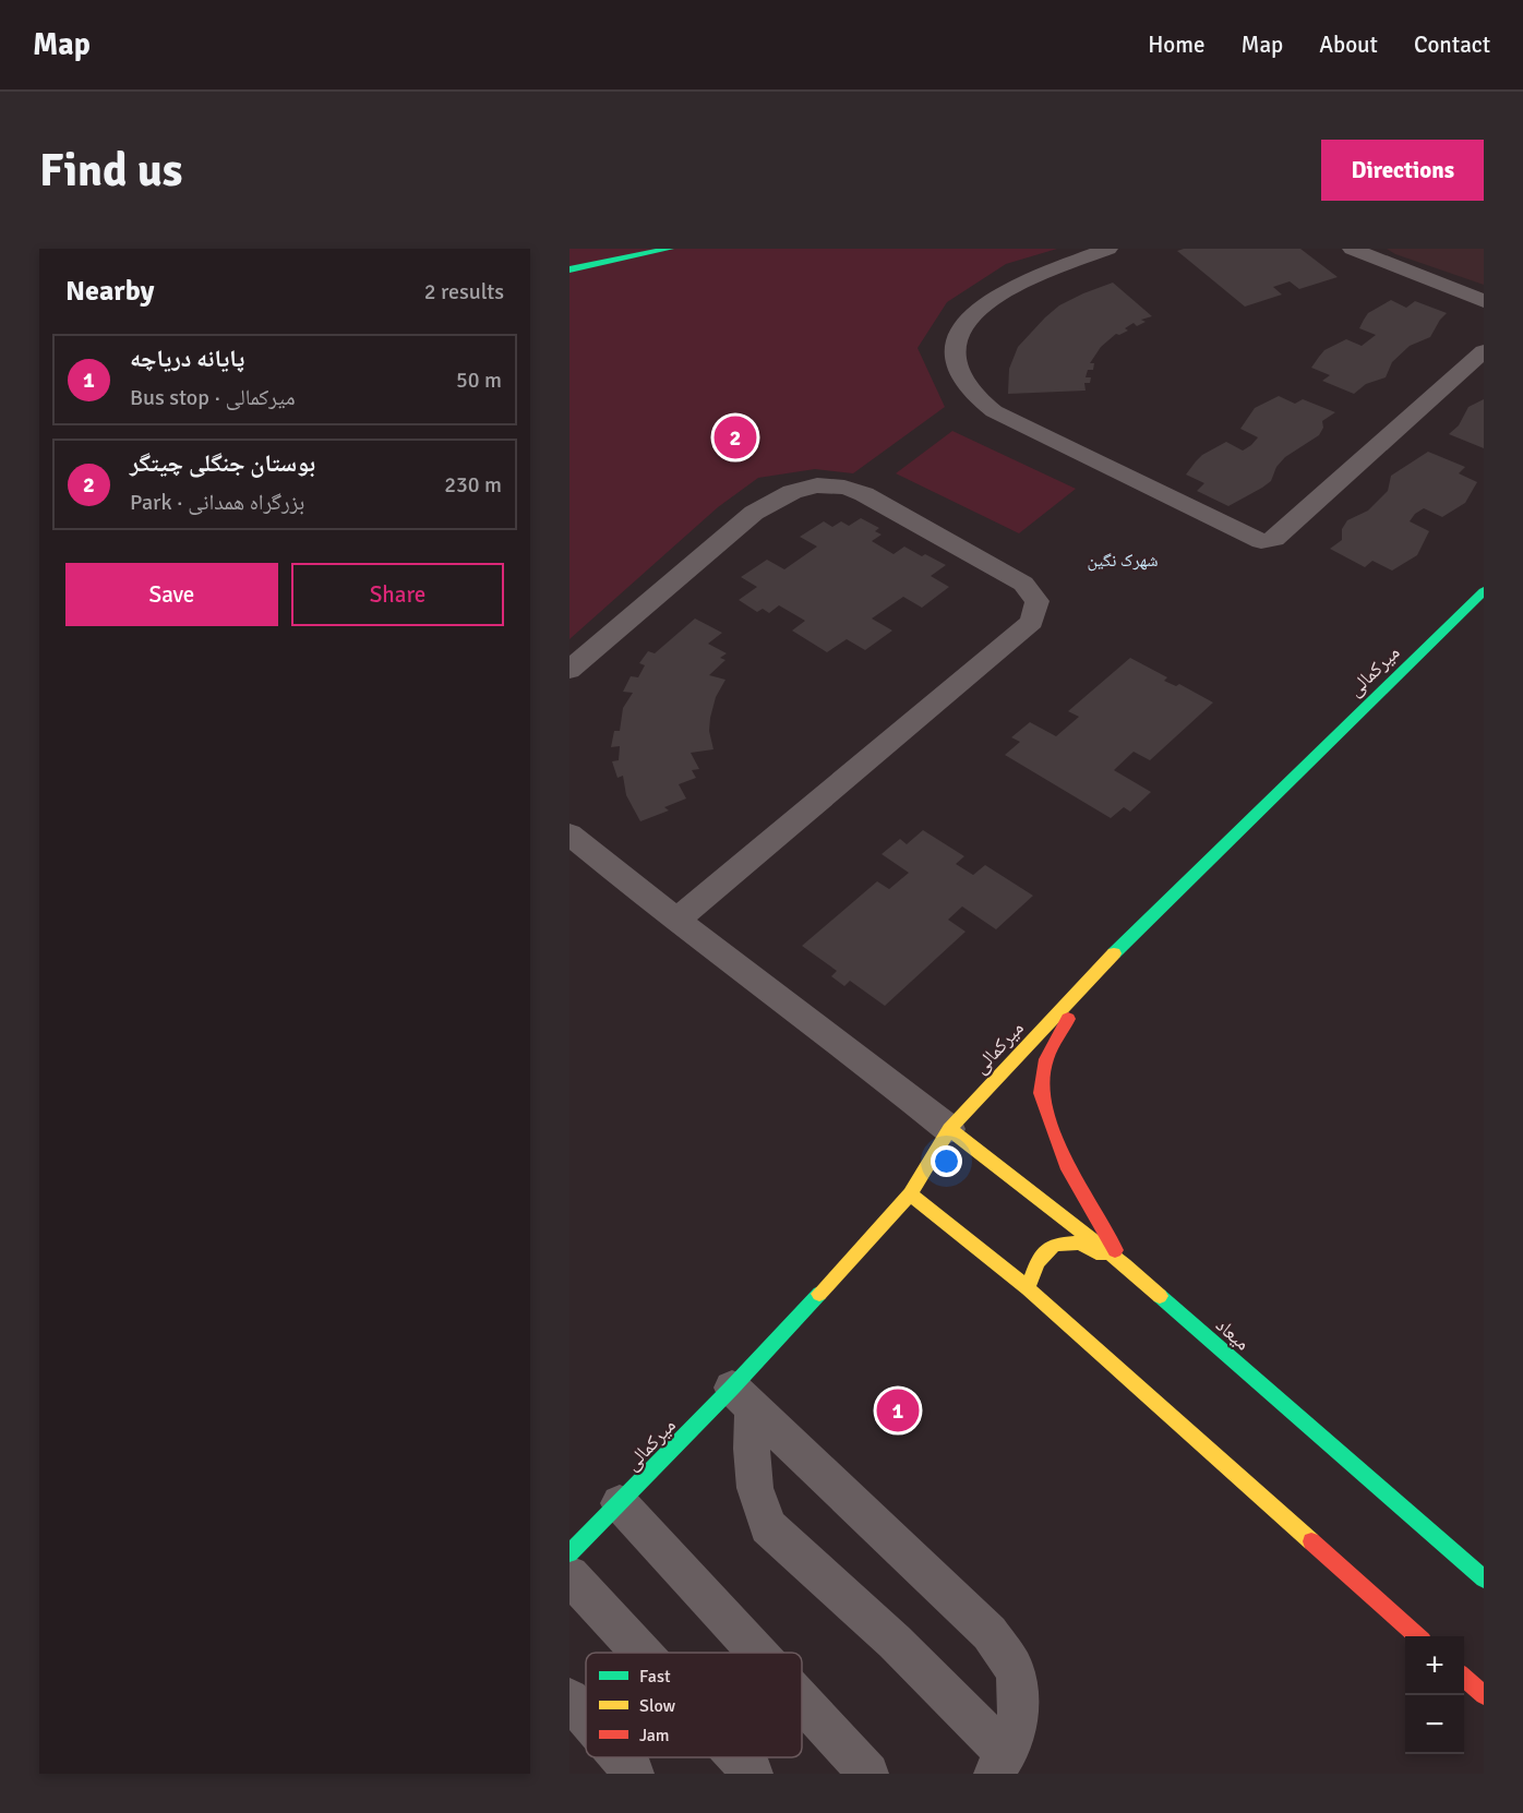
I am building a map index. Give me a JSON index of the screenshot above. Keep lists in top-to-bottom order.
{
  "streets": {
    "main road": ["میرکمالی", "میعاد"]
  },
  "crossings": [
    ["میرکمالی", "میعاد"]
  ],
  "districts": ["شهرک نگین"],
  "legend": ["Fast", "Slow", "Jam"],
  "page": {
    "header": "Map",
    "nav": [
      "Home",
      "Map",
      "About",
      "Contact"
    ],
    "buttons": [
      "Directions",
      ["Save", "Share"]
    ],
    "title": "Find us",
    "heading": ["Nearby", "2 results"],
    "list": [
      {
        "mark": "1",
        "name": "پایانه دریاچه",
        "note": "Bus stop · میرکمالی",
        "value": "50 m"
      },
      {
        "mark": "2",
        "name": "بوستان جنگلی چیتگر",
        "note": "Park · بزرگراه همدانی",
        "value": "230 m"
      }
    ],
    "pins": ["2", "1"],
    "map_buttons": ["+", "−"]
  }
}
